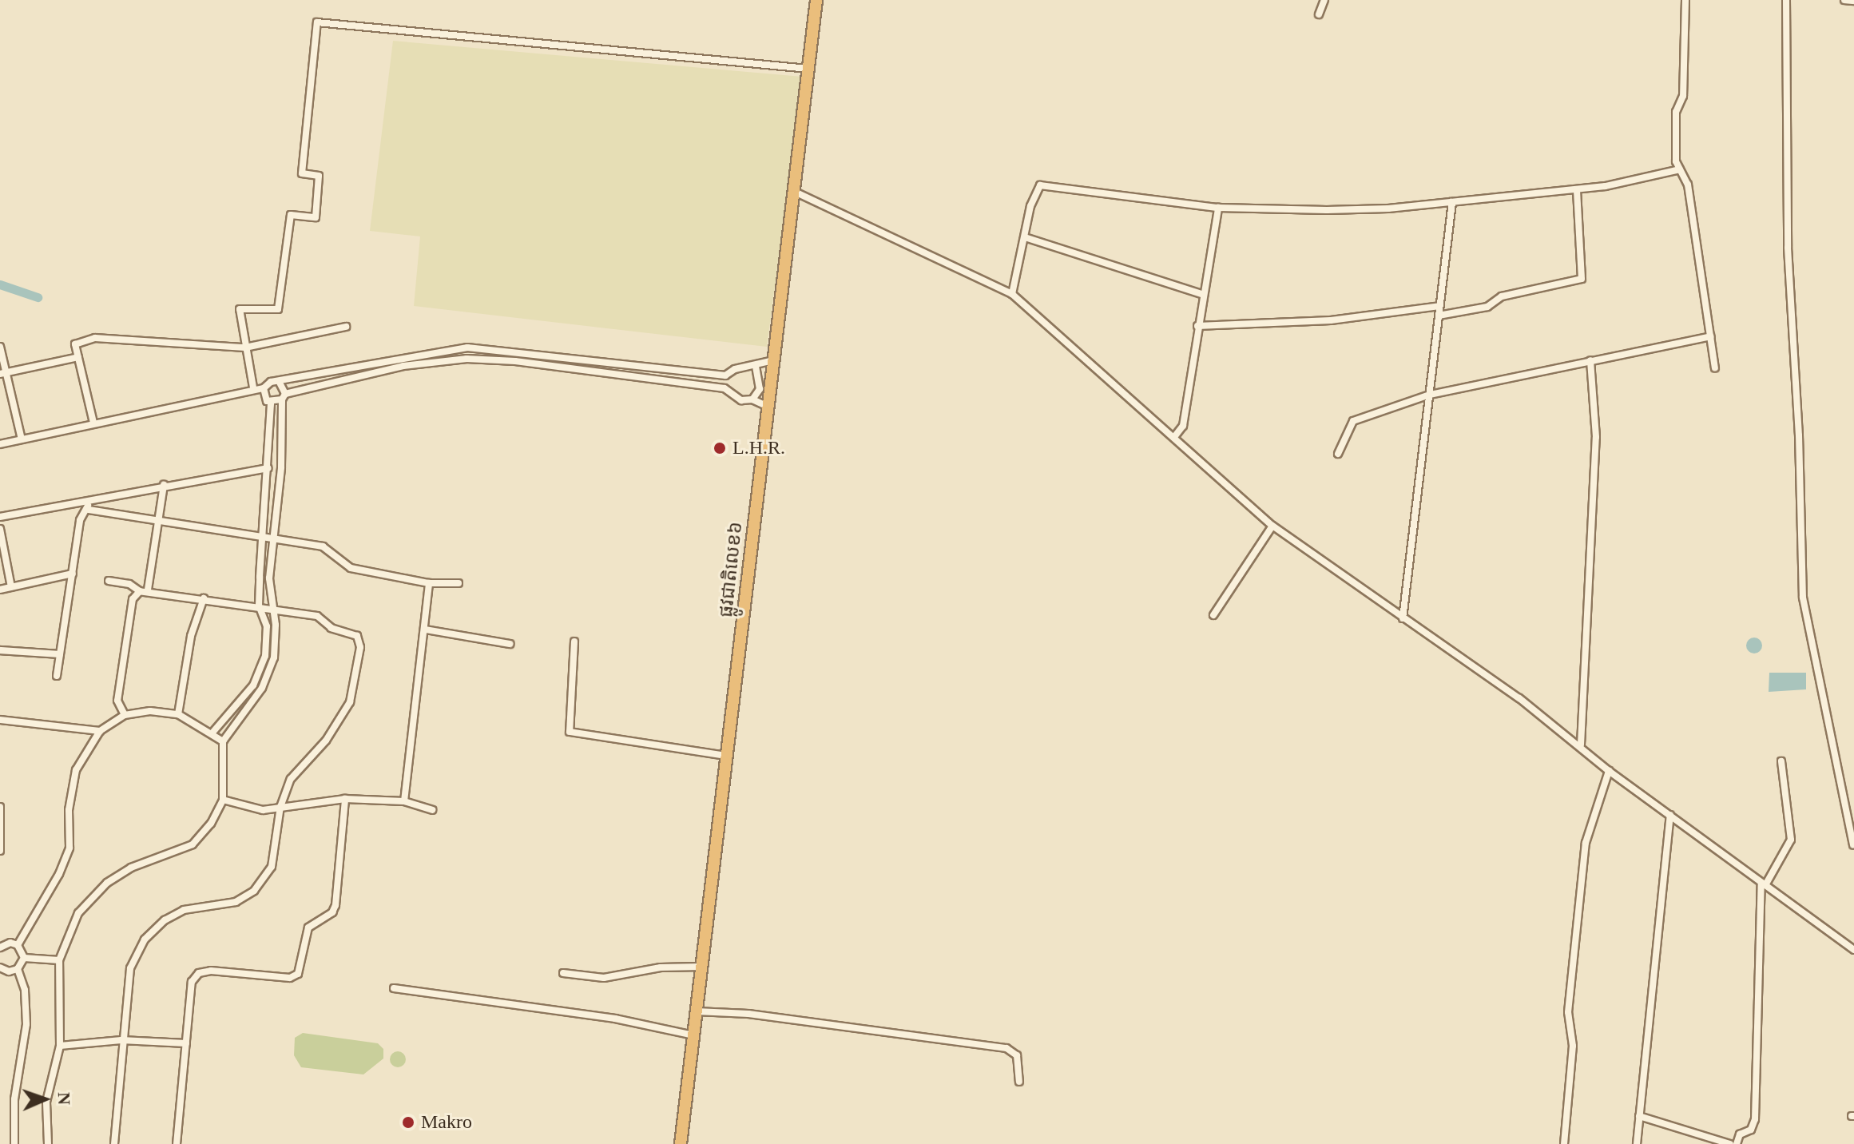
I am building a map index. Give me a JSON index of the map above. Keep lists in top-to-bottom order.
{
  "streets": {
    "highway": ["ផ្លូវជាតិលេខ៦"]
  },
  "places": ["L.H.R.", "Makro"],
  "north": "right"
}
